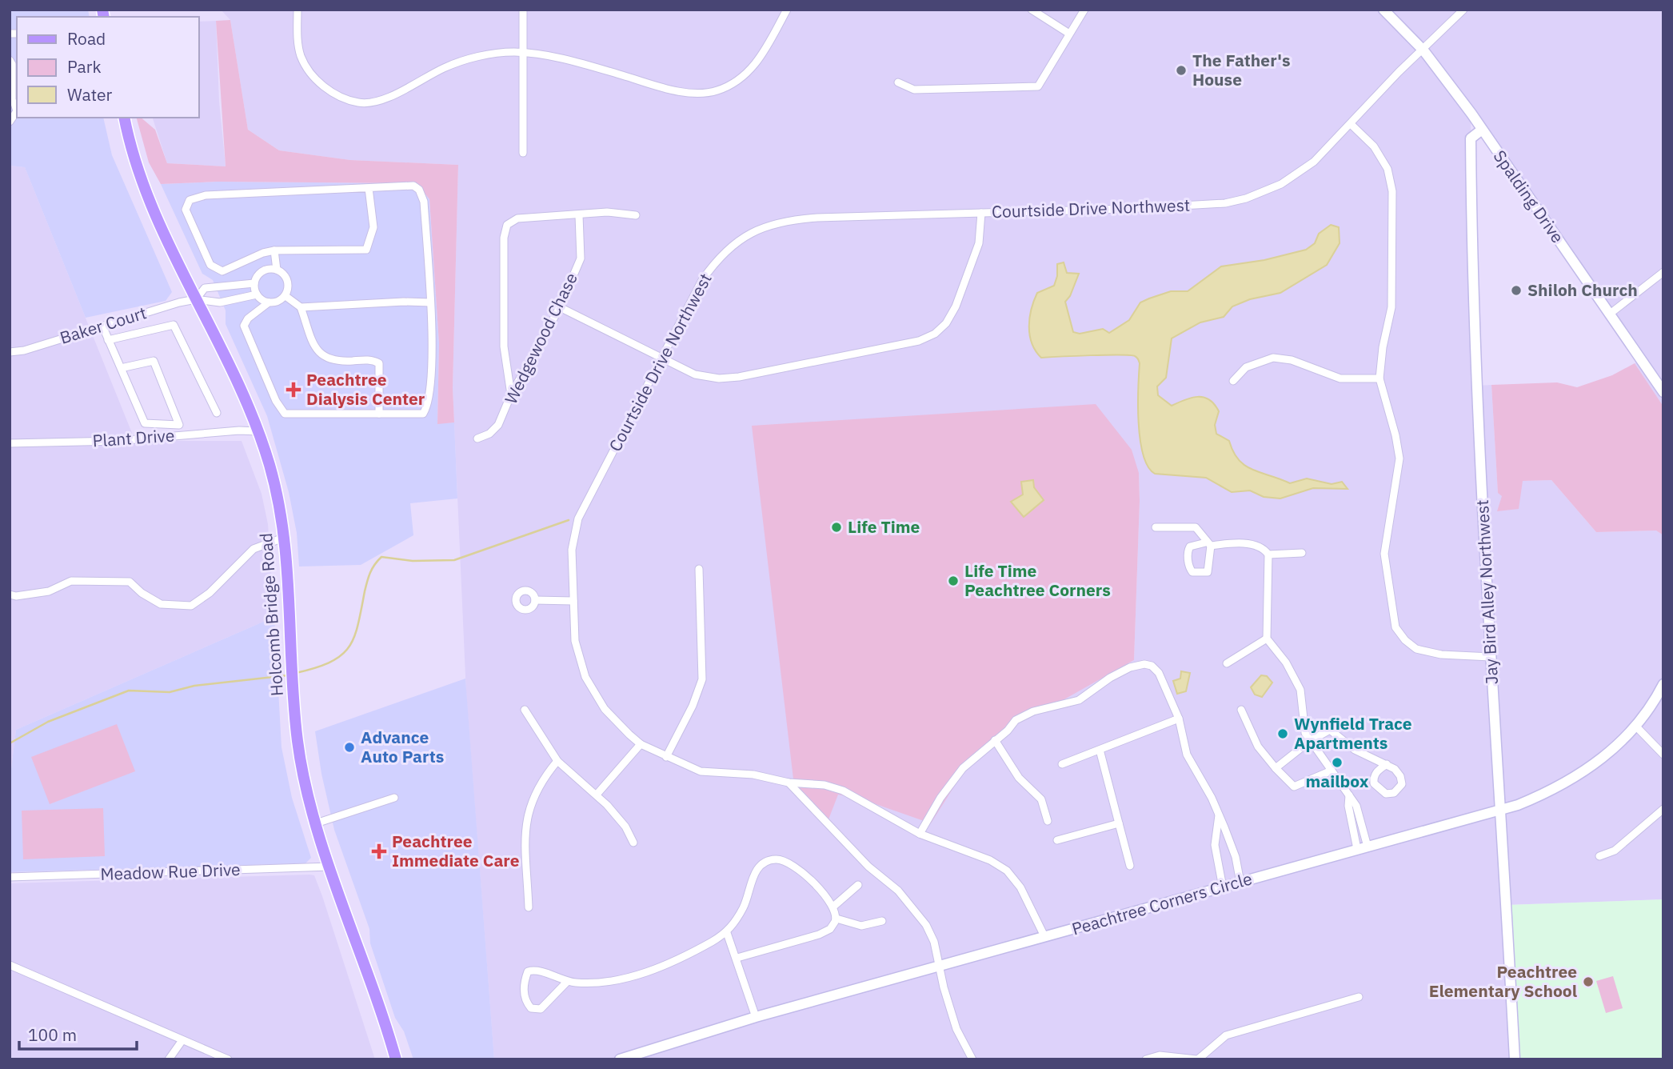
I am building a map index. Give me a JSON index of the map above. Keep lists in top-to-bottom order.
{
  "streets": {
    "main road": ["Holcomb Bridge Road"],
    "street": [
      "Spalding Drive",
      "Courtside Drive Northwest",
      "Baker Court",
      "Wedgewood Chase",
      "Plant Drive",
      "Jay Bird Alley Northwest",
      "Meadow Rue Drive",
      "Peachtree Corners Circle"
    ]
  },
  "crossings": [
    ["Spalding Drive", "Courtside Drive Northwest"],
    ["Spalding Drive", "Jay Bird Alley Northwest"],
    ["Courtside Drive Northwest", "Peachtree Corners Circle"],
    ["Baker Court", "Holcomb Bridge Road"],
    ["Plant Drive", "Holcomb Bridge Road"],
    ["Jay Bird Alley Northwest", "Peachtree Corners Circle"],
    ["Holcomb Bridge Road", "Meadow Rue Drive"]
  ],
  "places": {
    "other": [
      "The Father's House",
      "Shiloh Church",
      "Life Time",
      "Life Time Peachtree Corners",
      "Wynfield Trace Apartments",
      "Advance Auto Parts",
      "mailbox",
      "Peachtree Elementary School"
    ],
    "health": ["Peachtree Dialysis Center", "Peachtree Immediate Care"]
  },
  "legend": ["Road", "Park", "Water"],
  "scale_bar": "100 m"
}
